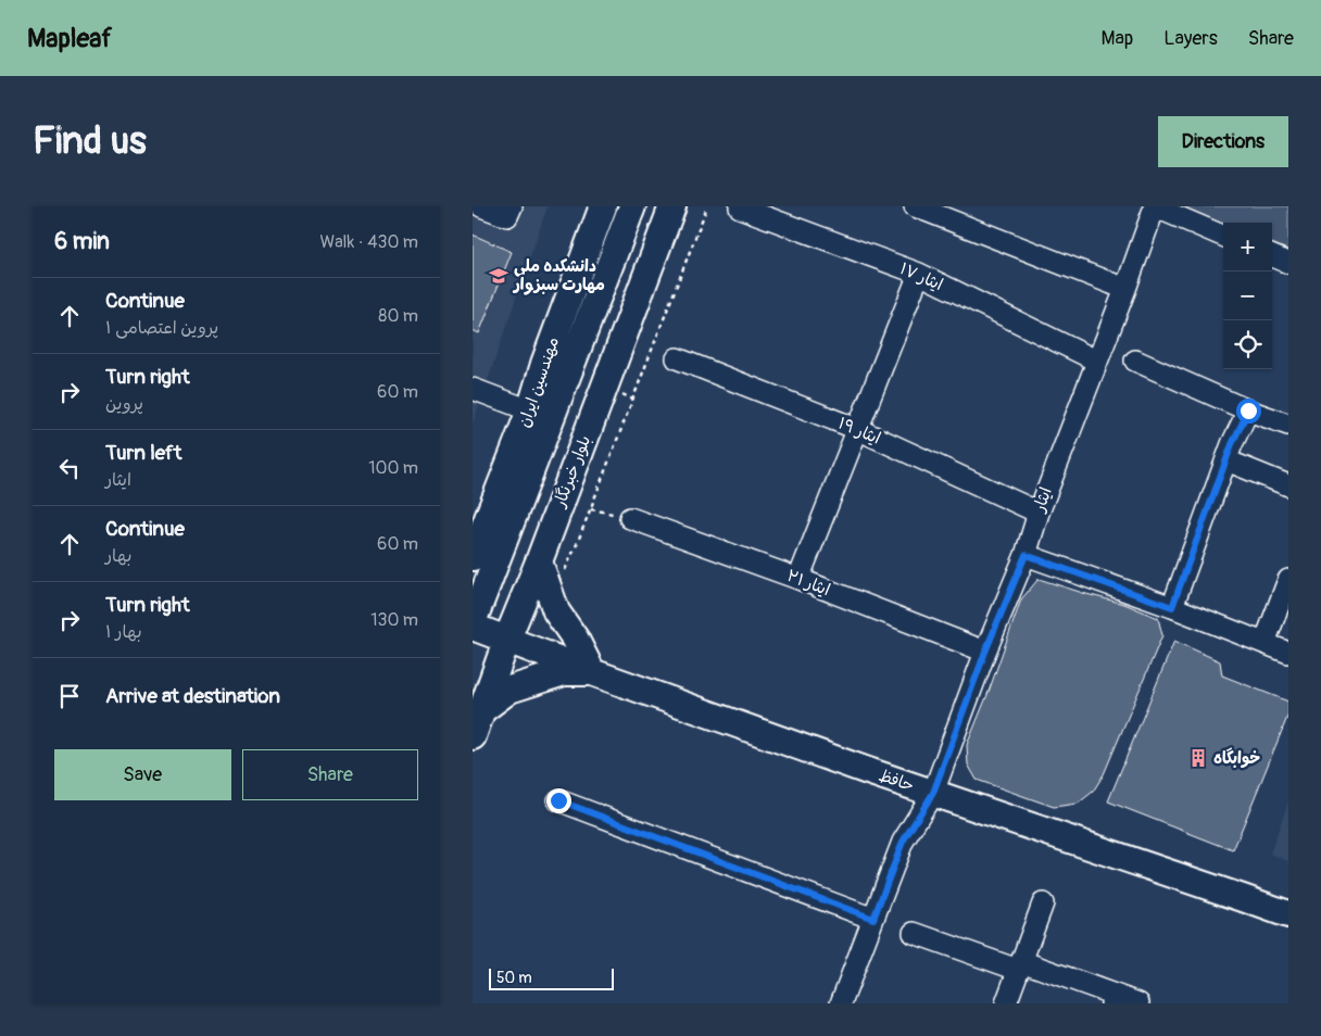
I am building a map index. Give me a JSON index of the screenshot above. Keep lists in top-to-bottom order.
{
  "streets": {
    "main road": ["مهندسین ایران", "بلوار خبرنگار", "حافظ"],
    "street": [
      "ایثار ۱۷",
      "ایثار ۱۹",
      "ایثار",
      "ایثار ۲۱"
    ]
  },
  "crossings": [
    ["ایثار ۱۷", "ایثار"],
    ["ایثار ۱۹", "ایثار"],
    ["بلوار خبرنگار", "حافظ"],
    ["ایثار", "ایثار ۲۱"],
    ["ایثار", "حافظ"]
  ],
  "places": {
    "school or university": ["دانشکده ملی مهارت سبزوار"],
    "building": ["خوابگاه"]
  },
  "scale_bar": "50 m",
  "page": {
    "header": "Mapleaf",
    "nav": ["Map", "Layers", "Share"],
    "buttons": [
      "Directions",
      ["Save", "Share"]
    ],
    "title": "Find us",
    "heading": ["6 min", "Walk · 430 m"],
    "map_buttons": ["+", "−"],
    "list": [
      ["Continue", "پروین اعتصامی ۱", "80 m"],
      ["Turn right", "پروین", "60 m"],
      ["Turn left", "ایثار", "100 m"],
      ["Continue", "بهار", "60 m"],
      ["Turn right", "بهار ۱", "130 m"],
      "Arrive at destination"
    ],
    "scale": "50 m"
  }
}
